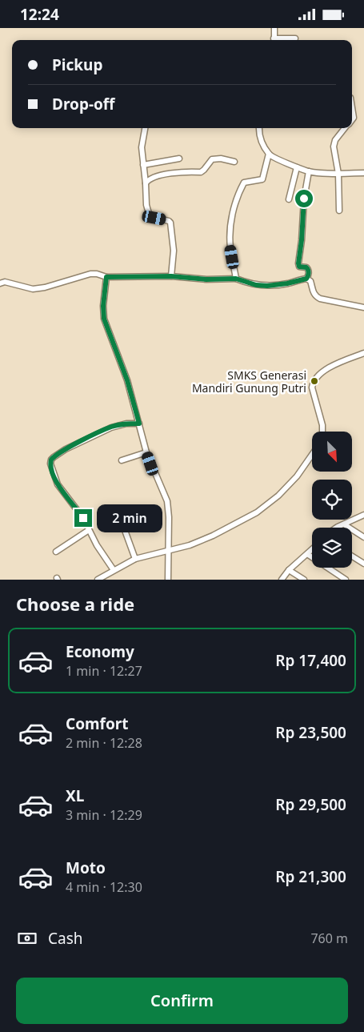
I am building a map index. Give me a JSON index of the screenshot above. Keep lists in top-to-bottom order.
{
  "places": ["SMKS Generasi Mandiri Gunung Putri"],
  "north": "bottom right",
  "page": {
    "status": "12:24",
    "banner": ["Pickup", "Drop-off"],
    "bubble": "2 min",
    "heading": "Choose a ride",
    "list": [
      {
        "name": "Economy",
        "note": "1 min · 12:27",
        "value": "Rp 17,400"
      },
      {
        "name": "Comfort",
        "note": "2 min · 12:28",
        "value": "Rp 23,500"
      },
      {
        "name": "XL",
        "note": "3 min · 12:29",
        "value": "Rp 29,500"
      },
      {
        "name": "Moto",
        "note": "4 min · 12:30",
        "value": "Rp 21,300"
      }
    ],
    "pay": ["Cash", "760 m"],
    "buttons": "Confirm"
  }
}
